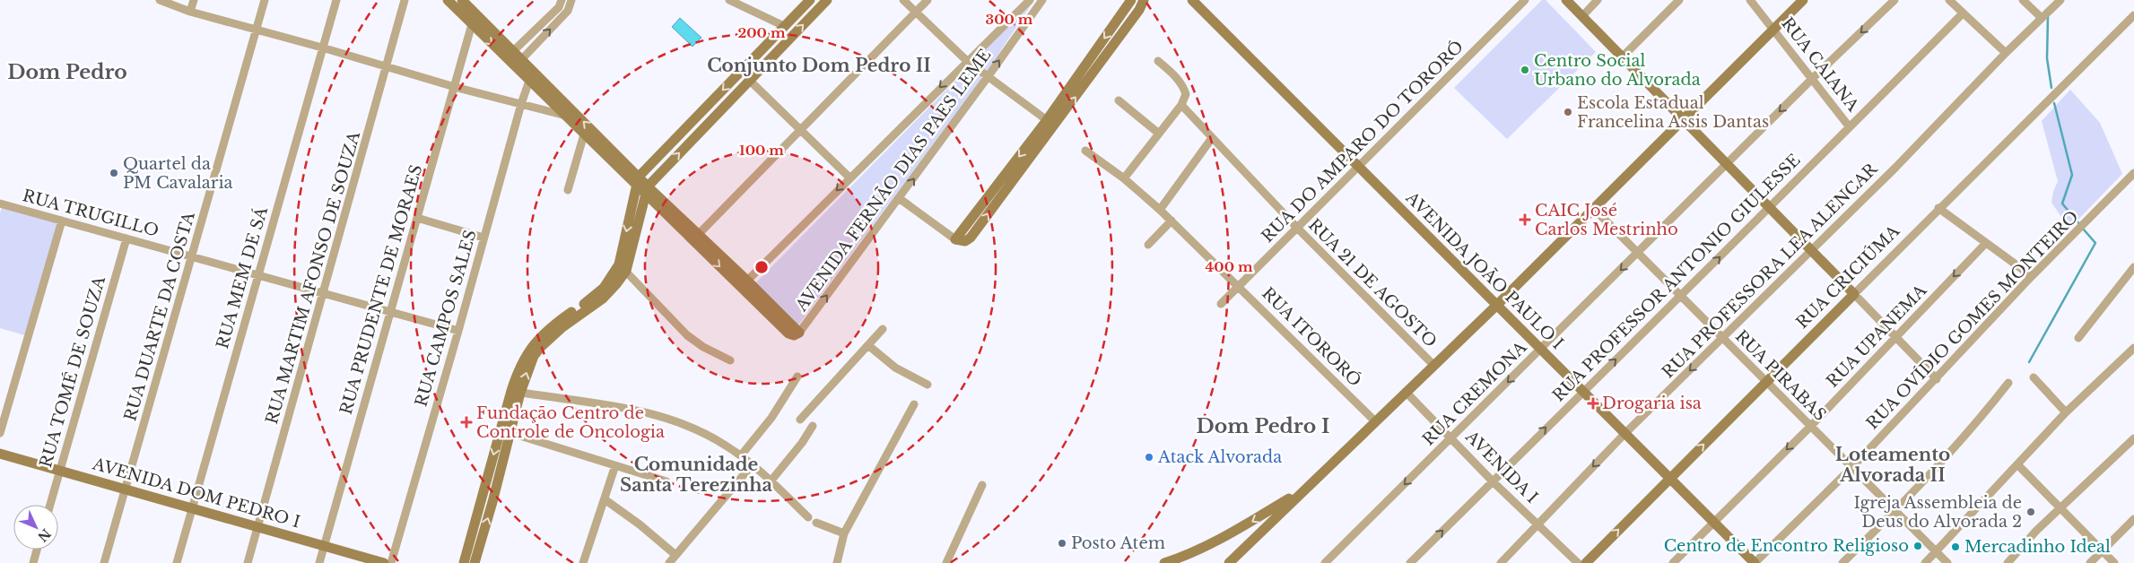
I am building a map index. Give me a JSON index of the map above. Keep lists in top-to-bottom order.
{
  "streets": {
    "street": [
      "RUA CAIANA",
      "RUA DO AMPARO DO TORORÓ",
      "AVENIDA FERNÃO DIAS PAES LEME",
      "RUA TRUGILLO",
      "AVENIDA JOÃO PAULO I",
      "RUA PROFESSORA LEA ALENCAR",
      "RUA CRICIÚMA",
      "RUA MEM DE SÁ",
      "RUA MARTIM AFONSO DE SOUZA",
      "RUA PROFESSOR ANTONIO GIULESSE",
      "RUA 21 DE AGOSTO",
      "RUA PRUDENTE DE MORAES",
      "RUA DUARTE DA COSTA",
      "RUA CAMPOS SALES",
      "RUA OVÍDIO GOMES MONTEIRO",
      "RUA UPANEMA",
      "RUA ITORORÓ",
      "RUA TOMÉ DE SOUZA",
      "RUA PIRABAS",
      "RUA CREMONA",
      "AVENIDA I",
      "AVENIDA DOM PEDRO I"
    ]
  },
  "crossings": [
    ["RUA CAIANA", "RUA PROFESSOR ANTONIO GIULESSE"],
    ["RUA CAIANA", "RUA CREMONA"],
    ["RUA DO AMPARO DO TORORÓ", "AVENIDA JOÃO PAULO I"],
    ["RUA DO AMPARO DO TORORÓ", "RUA 21 DE AGOSTO"],
    ["RUA DO AMPARO DO TORORÓ", "RUA ITORORÓ"],
    ["RUA TRUGILLO", "RUA MEM DE SÁ"],
    ["RUA TRUGILLO", "RUA MARTIM AFONSO DE SOUZA"],
    ["RUA TRUGILLO", "RUA PRUDENTE DE MORAES"],
    ["RUA TRUGILLO", "RUA DUARTE DA COSTA"],
    ["RUA TRUGILLO", "RUA CAMPOS SALES"],
    ["RUA TRUGILLO", "RUA TOMÉ DE SOUZA"],
    ["AVENIDA JOÃO PAULO I", "RUA PROFESSORA LEA ALENCAR"],
    ["AVENIDA JOÃO PAULO I", "RUA CRICIÚMA"],
    ["AVENIDA JOÃO PAULO I", "RUA PROFESSOR ANTONIO GIULESSE"],
    ["AVENIDA JOÃO PAULO I", "RUA OVÍDIO GOMES MONTEIRO"],
    ["AVENIDA JOÃO PAULO I", "RUA UPANEMA"],
    ["AVENIDA JOÃO PAULO I", "RUA CREMONA"],
    ["RUA PROFESSORA LEA ALENCAR", "RUA PIRABAS"],
    ["RUA PROFESSORA LEA ALENCAR", "AVENIDA I"],
    ["RUA CRICIÚMA", "RUA PIRABAS"],
    ["RUA MEM DE SÁ", "AVENIDA DOM PEDRO I"],
    ["RUA MARTIM AFONSO DE SOUZA", "AVENIDA DOM PEDRO I"],
    ["RUA PROFESSOR ANTONIO GIULESSE", "RUA PIRABAS"],
    ["RUA PROFESSOR ANTONIO GIULESSE", "AVENIDA I"],
    ["RUA PRUDENTE DE MORAES", "AVENIDA DOM PEDRO I"],
    ["RUA DUARTE DA COSTA", "AVENIDA DOM PEDRO I"],
    ["RUA OVÍDIO GOMES MONTEIRO", "RUA PIRABAS"],
    ["RUA UPANEMA", "RUA PIRABAS"],
    ["RUA TOMÉ DE SOUZA", "AVENIDA DOM PEDRO I"],
    ["RUA PIRABAS", "RUA CREMONA"],
    ["RUA CREMONA", "AVENIDA I"]
  ],
  "one_way": ["RUA PROFESSOR ANTONIO GIULESSE", "RUA UPANEMA"],
  "districts": [
    "Conjunto Dom Pedro II",
    "Dom Pedro",
    "Dom Pedro I",
    "Loteamento Alvorada II",
    "Comunidade Santa Terezinha"
  ],
  "places": {
    "other": [
      "Centro Social Urbano do Alvorada",
      "Escola Estadual Francelina Assis Dantas",
      "Quartel da PM Cavalaria",
      "Atack Alvorada",
      "Igreja Assembleia de Deus do Alvorada 2",
      "Posto Atem",
      "Centro de Encontro Religioso",
      "Mercadinho Ideal"
    ],
    "health": ["CAIC José Carlos Mestrinho", "Drogaria isa", "Fundação Centro de Controle de Oncologia"]
  },
  "north": "bottom right",
  "rings": [
    "300 m",
    "200 m",
    "100 m",
    "400 m"
  ]
}
